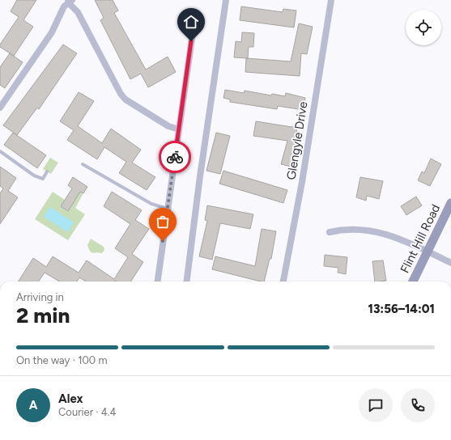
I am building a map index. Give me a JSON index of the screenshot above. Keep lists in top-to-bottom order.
{
  "streets": {
    "street": ["Glengyle Drive", "Flint Hill Road"]
  },
  "page": {
    "heading": ["2 min", "Arriving in", "13:56–14:01"],
    "panel": ["Alex", "Courier · 4.4"],
    "bar": "On the way · 100 m",
    "round": "A"
  }
}
